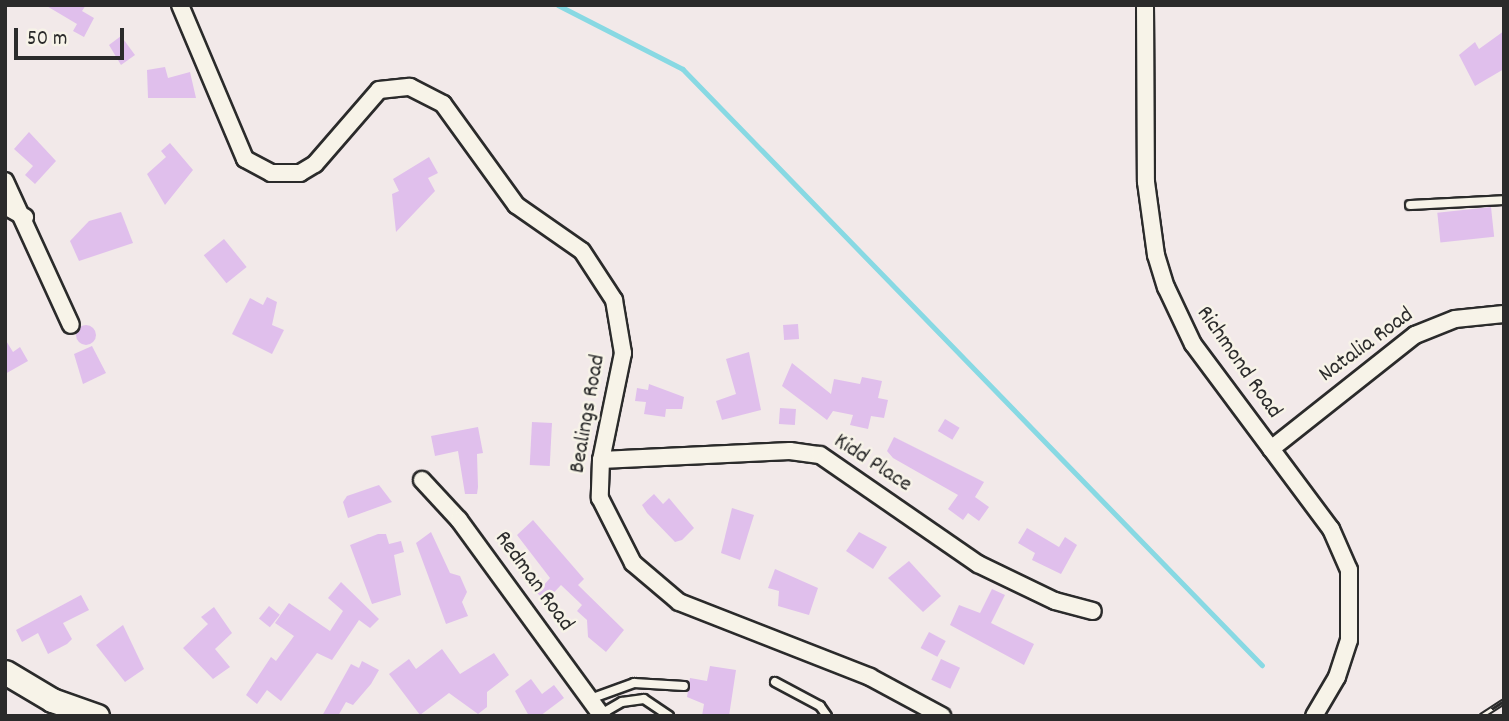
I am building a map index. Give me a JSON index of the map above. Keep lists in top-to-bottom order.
{
  "streets": {
    "street": [
      "Natalia Road",
      "Richmond Road",
      "Bealings Road",
      "Kidd Place",
      "Redman Road"
    ]
  },
  "crossings": [
    ["Natalia Road", "Richmond Road"],
    ["Bealings Road", "Kidd Place"]
  ],
  "scale_bar": "50 m"
}
